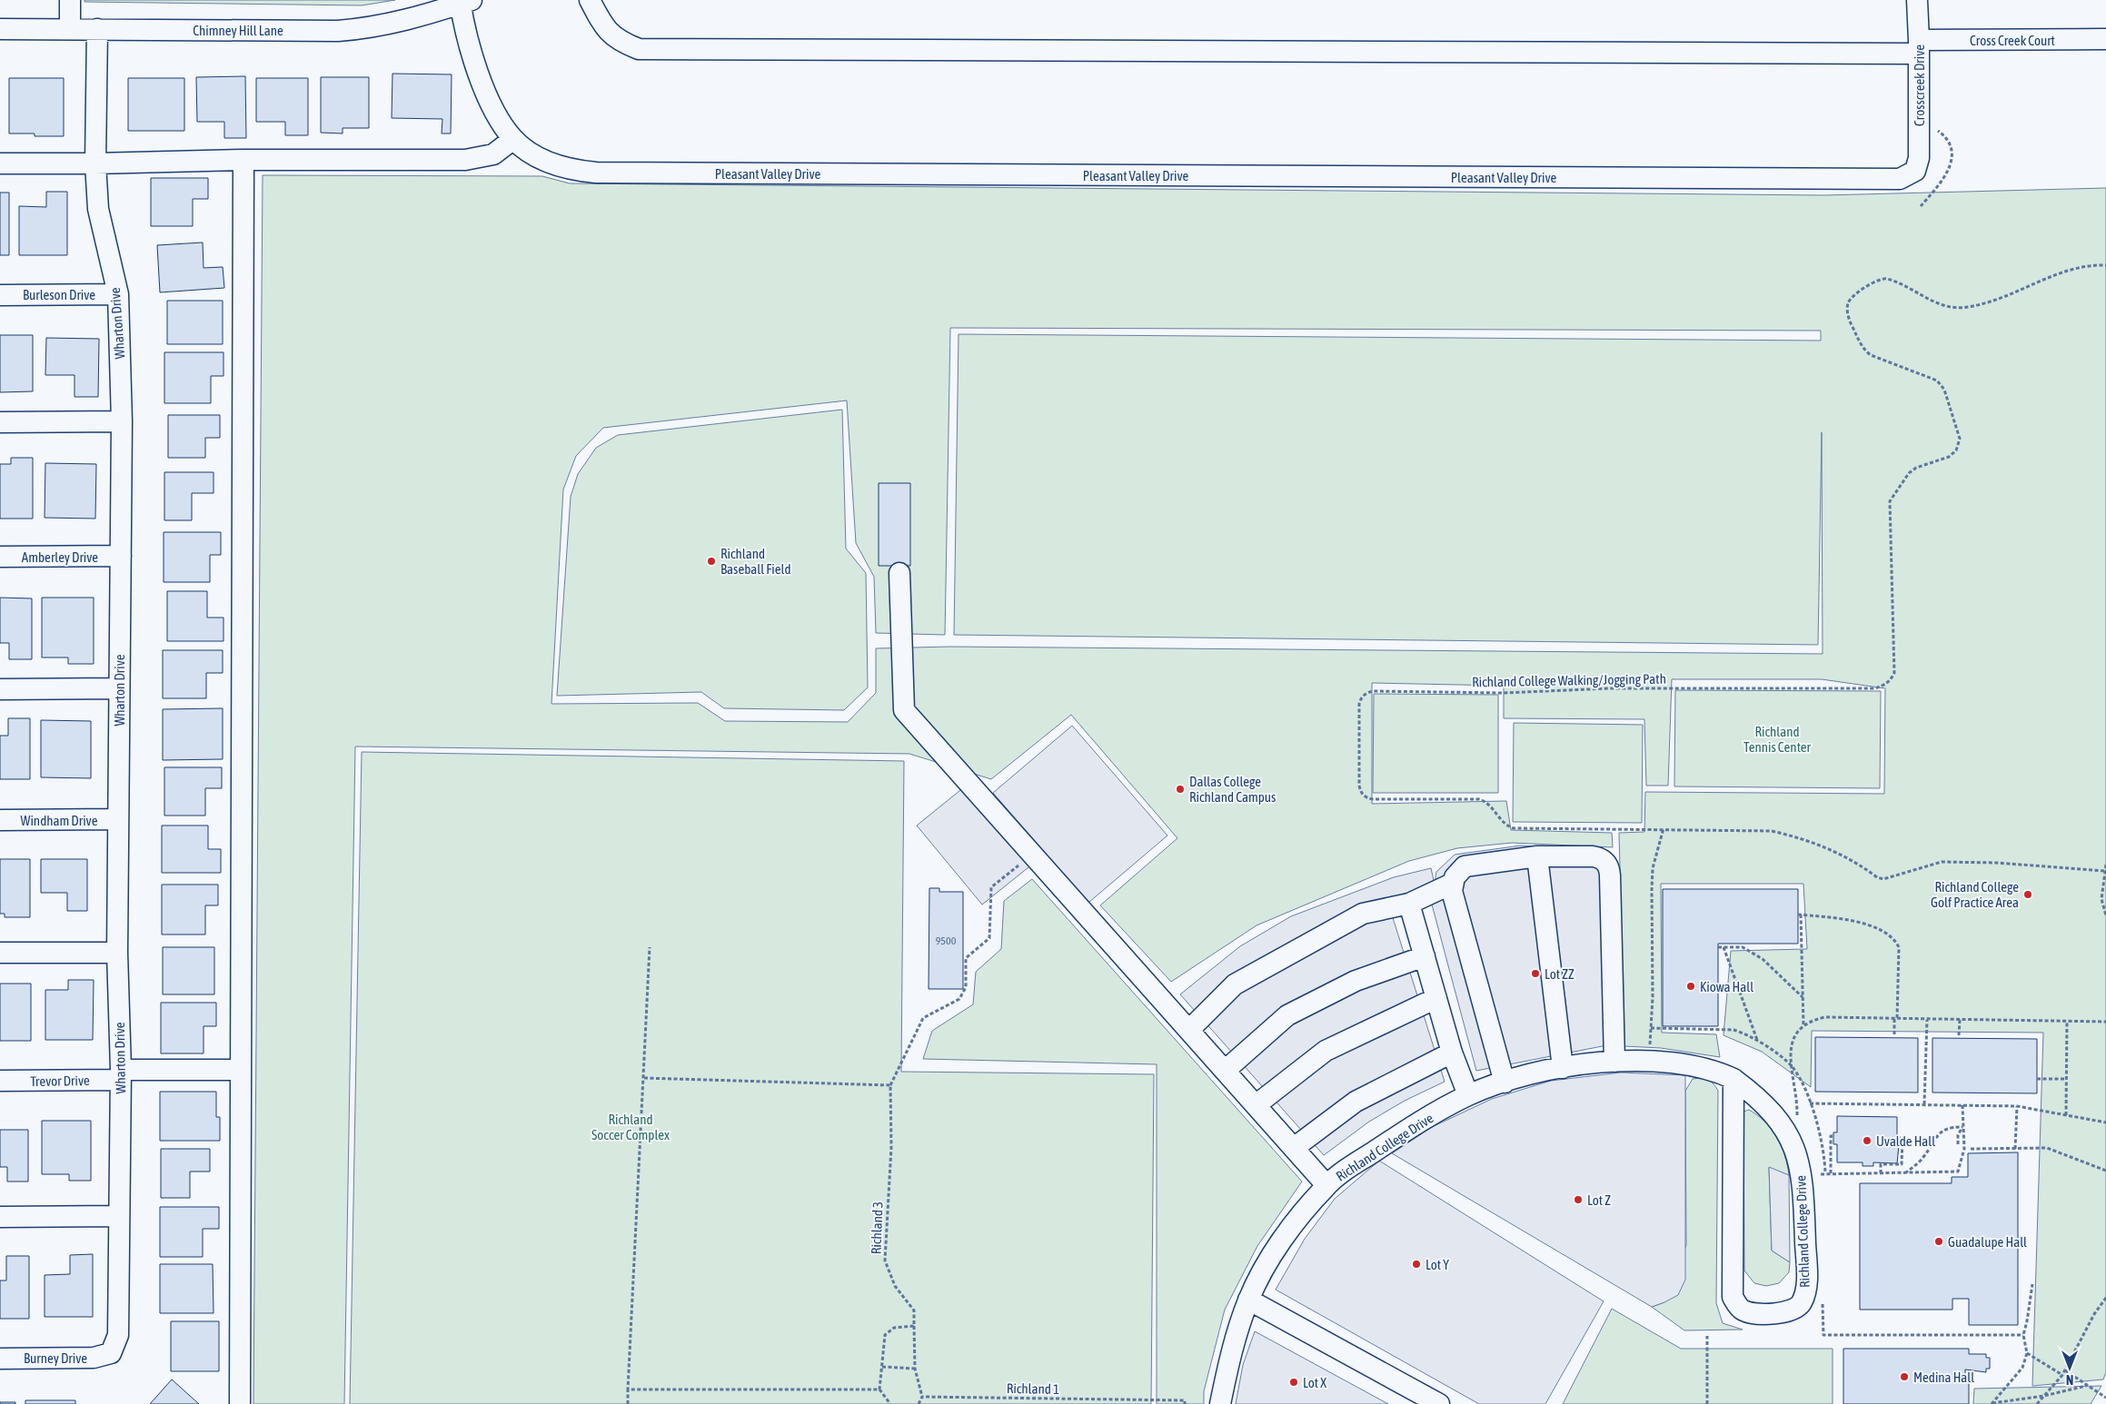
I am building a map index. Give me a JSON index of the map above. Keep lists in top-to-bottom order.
{
  "streets": {
    "street": [
      "Chimney Hill Lane",
      "Cross Creek Court",
      "Crosscreek Drive",
      "Pleasant Valley Drive",
      "Burleson Drive",
      "Wharton Drive",
      "Amberley Drive",
      "Windham Drive",
      "Trevor Drive",
      "Richland College Drive",
      "Burney Drive"
    ],
    "path": ["Richland College Walking/Jogging Path", "Richland 3", "Richland 1"]
  },
  "crossings": [
    ["Chimney Hill Lane", "Pleasant Valley Drive"],
    ["Chimney Hill Lane", "Wharton Drive"],
    ["Cross Creek Court", "Crosscreek Drive"],
    ["Crosscreek Drive", "Pleasant Valley Drive"],
    ["Burleson Drive", "Wharton Drive"],
    ["Wharton Drive", "Amberley Drive"],
    ["Wharton Drive", "Windham Drive"],
    ["Wharton Drive", "Trevor Drive"],
    ["Wharton Drive", "Burney Drive"],
    ["Richland 3", "Richland 1"]
  ],
  "parks": ["Richland Tennis Center", "Richland Soccer Complex"],
  "places": [
    "Richland Baseball Field",
    "Dallas College Richland Campus",
    "Richland College Golf Practice Area",
    "Lot ZZ",
    "Kiowa Hall",
    "Uvalde Hall",
    "Lot Z",
    "Guadalupe Hall",
    "Lot Y",
    "Medina Hall",
    "Lot X"
  ],
  "house_numbers": ["9500"],
  "north": "bottom"
}
